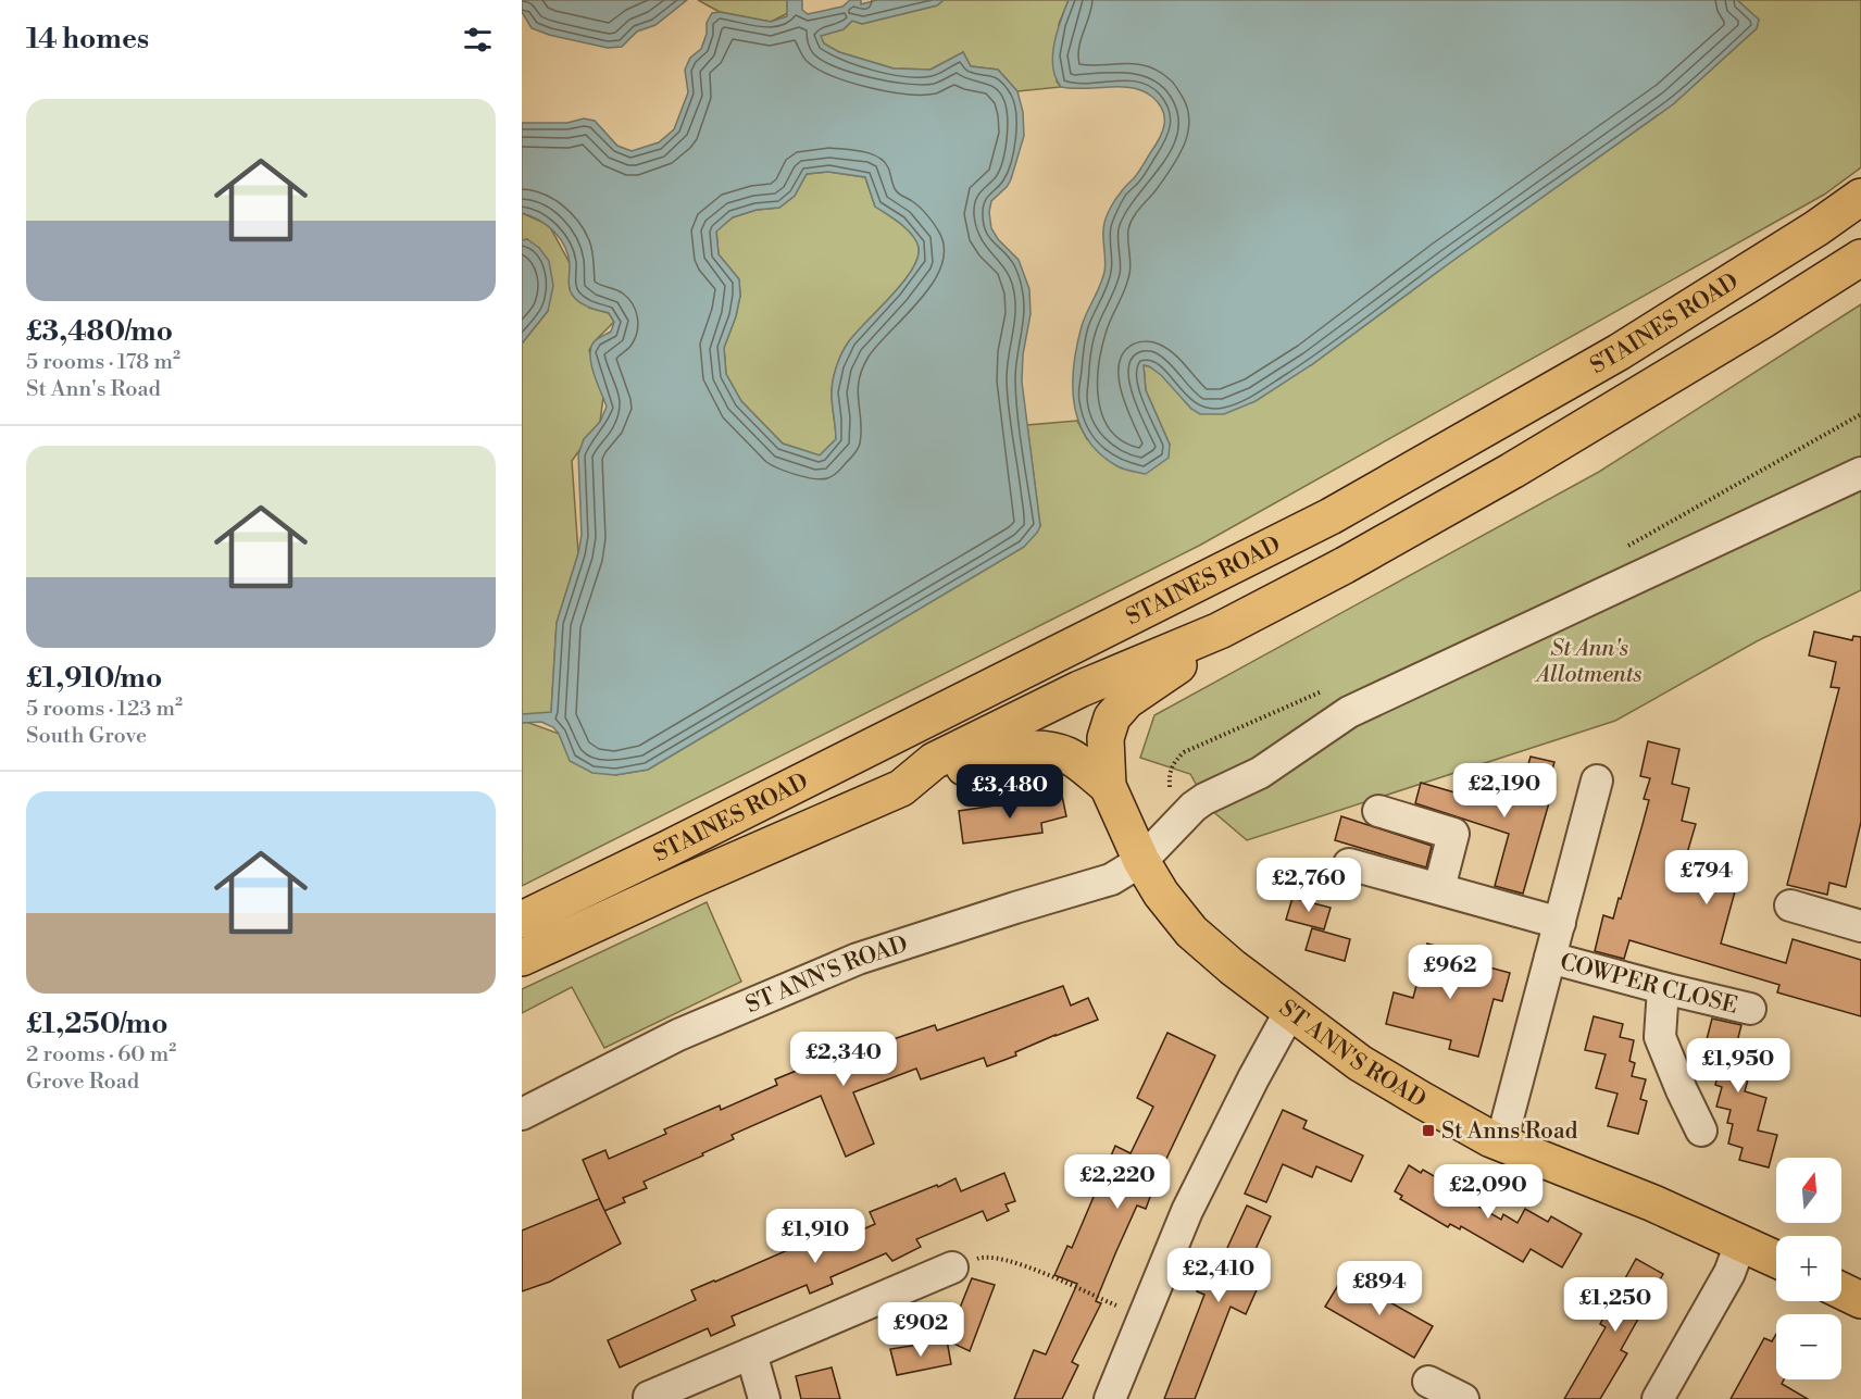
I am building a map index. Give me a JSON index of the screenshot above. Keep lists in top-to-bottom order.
{
  "streets": {
    "main road": ["STAINES ROAD", "ST ANN'S ROAD"],
    "street": ["COWPER CLOSE"]
  },
  "crossings": [
    ["STAINES ROAD", "ST ANN'S ROAD"],
    ["ST ANN'S ROAD", "COWPER CLOSE"]
  ],
  "parks": ["St Ann's Allotments"],
  "places": {
    "transit": ["St Anns Road"]
  },
  "north": "top",
  "page": {
    "heading": "14 homes",
    "list": [
      {
        "name": "£3,480/mo",
        "note": "5 rooms · 178 m² · St Ann's Road"
      },
      {
        "name": "£1,910/mo",
        "note": "5 rooms · 123 m² · South Grove"
      },
      {
        "name": "£1,250/mo",
        "note": "2 rooms · 60 m² · Grove Road"
      }
    ],
    "price": [
      "£2,190",
      "£3,480",
      "£794",
      "£2,760",
      "£962",
      "£2,340",
      "£1,950",
      "£2,220",
      "£2,090",
      "£1,910",
      "£2,410",
      "£894",
      "£1,250",
      "£902"
    ],
    "map_buttons": ["+", "−"]
  }
}
